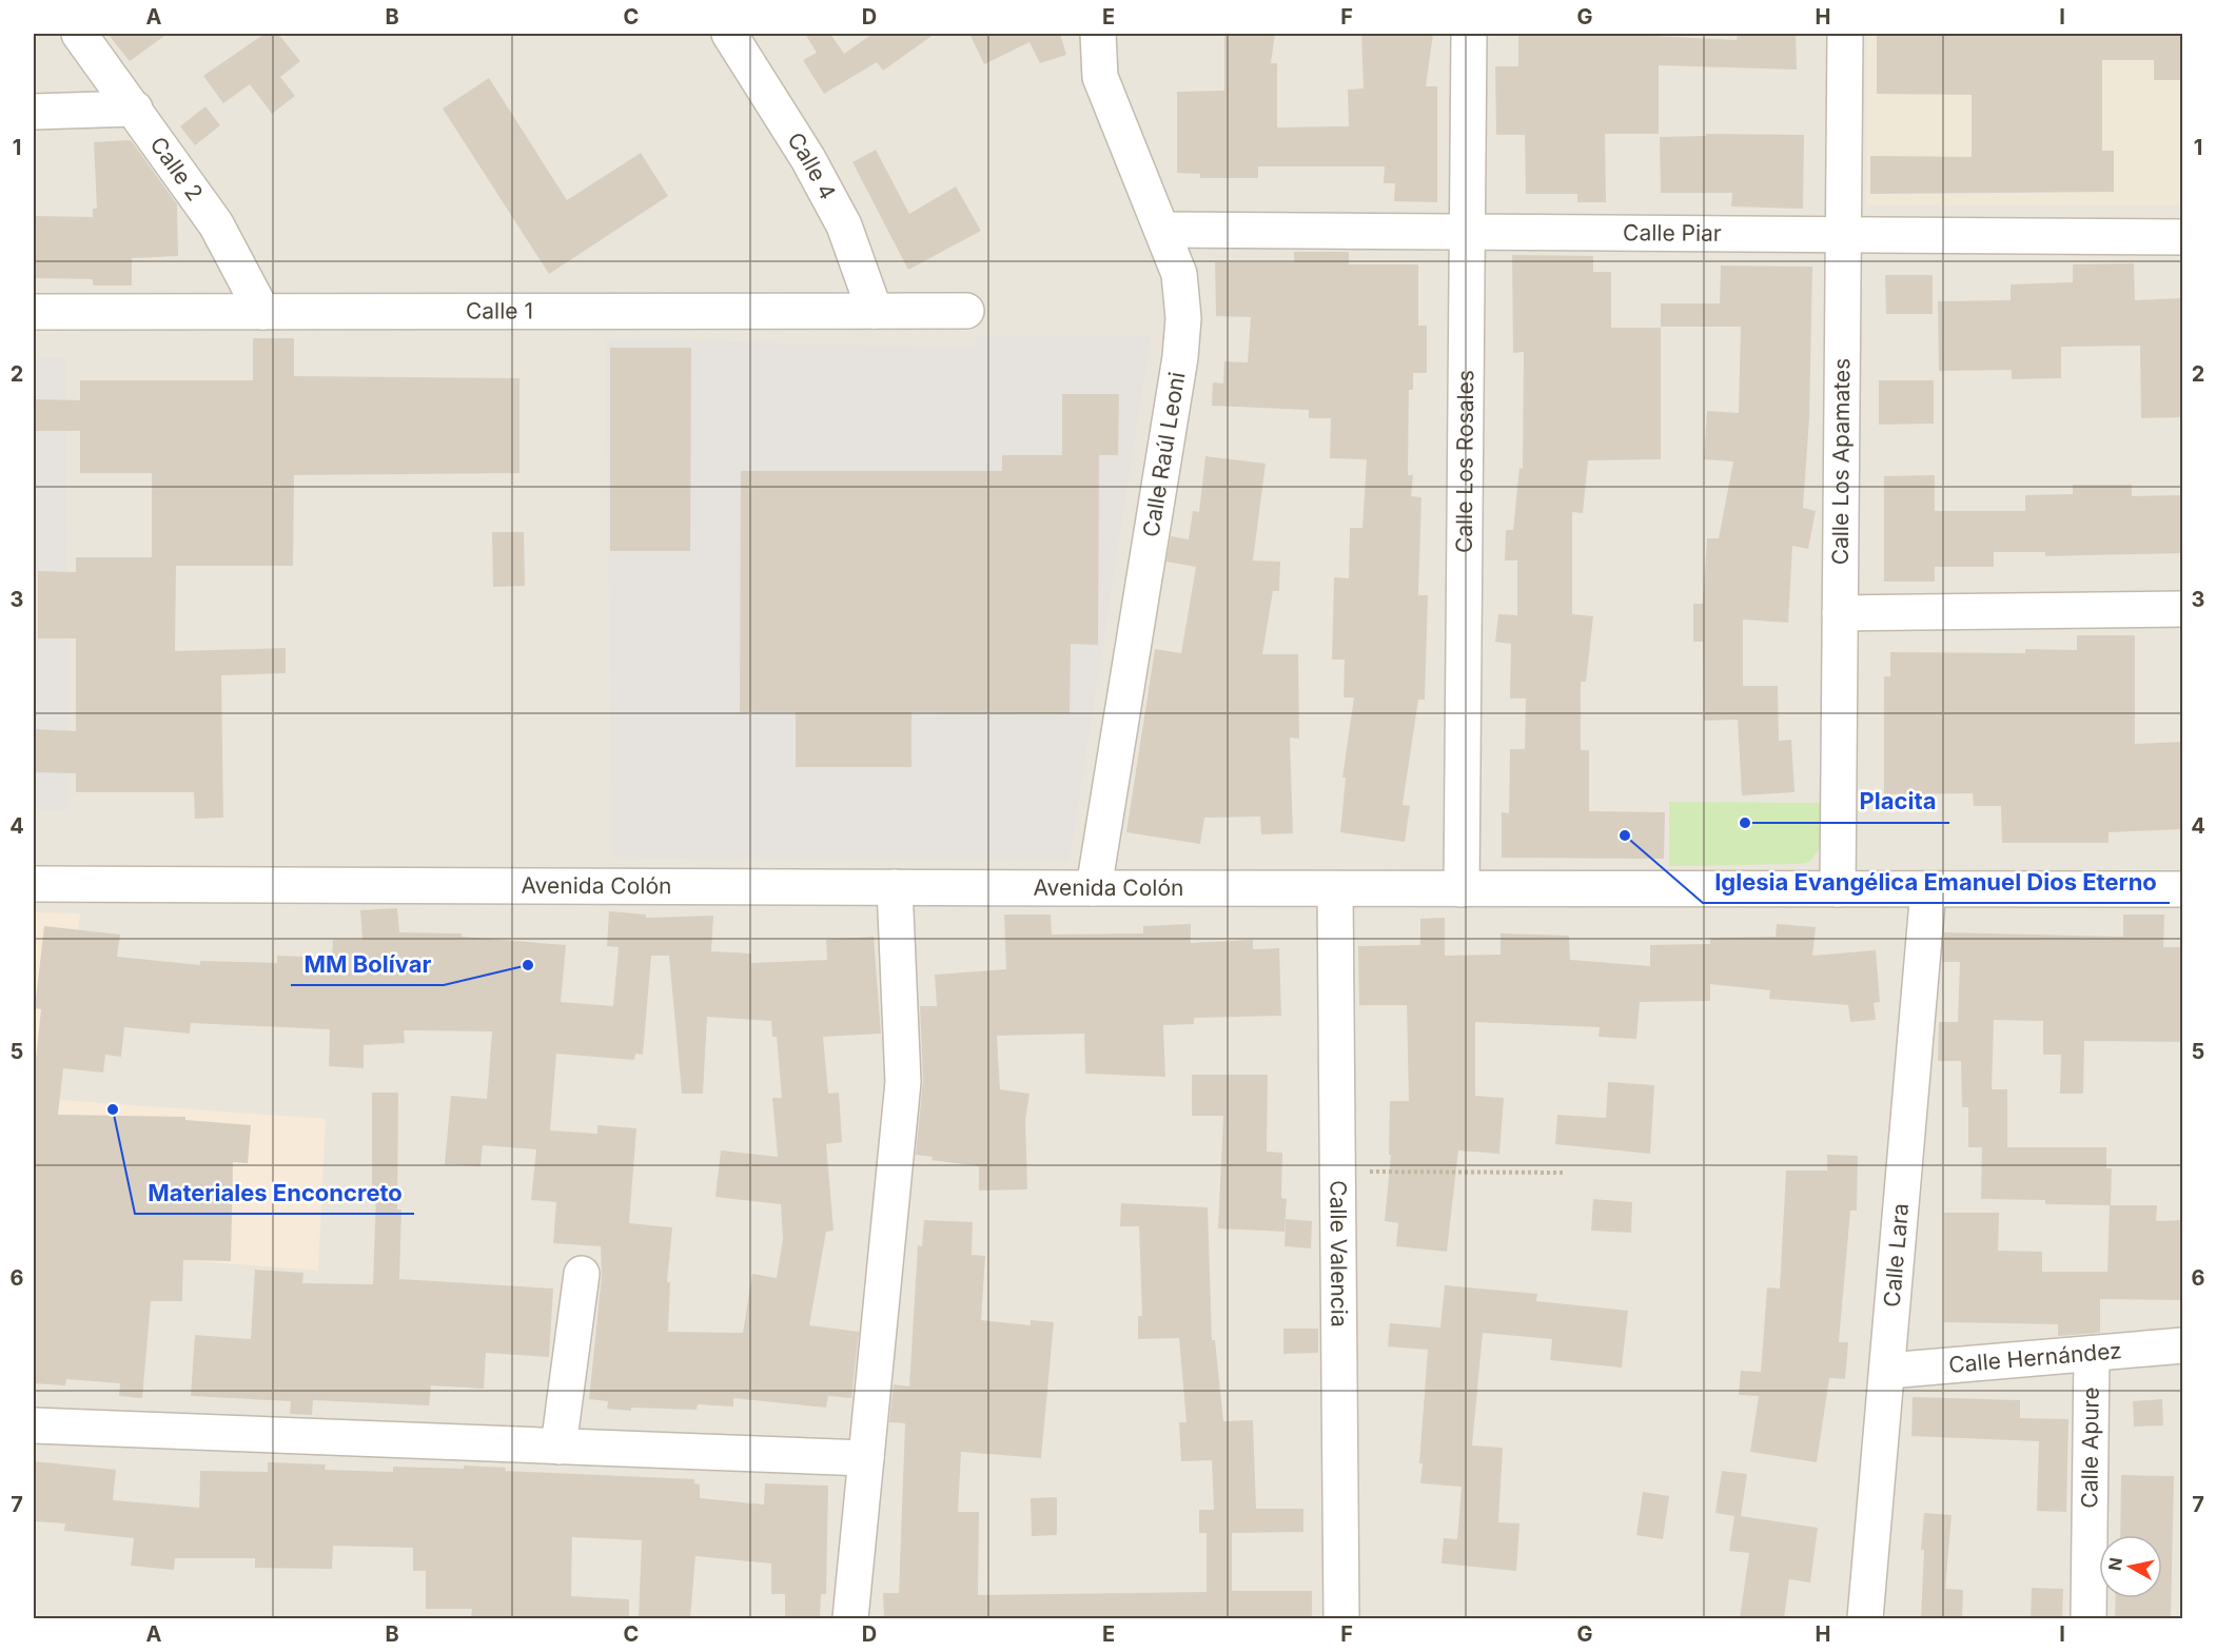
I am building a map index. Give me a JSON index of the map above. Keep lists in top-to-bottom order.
{
  "streets": {
    "street": [
      "Calle 4",
      "Calle 2",
      "Calle Piar",
      "Calle 1",
      "Calle Raúl Leoni",
      "Calle Los Rosales",
      "Calle Los Apamates",
      "Avenida Colón",
      "Calle Valencia",
      "Calle Lara",
      "Calle Hernández",
      "Calle Apure"
    ]
  },
  "crossings": [
    ["Calle 4", "Calle 1"],
    ["Calle 2", "Calle 1"],
    ["Calle Piar", "Calle Raúl Leoni"],
    ["Calle Piar", "Calle Los Rosales"],
    ["Calle Piar", "Calle Los Apamates"],
    ["Calle Raúl Leoni", "Avenida Colón"],
    ["Calle Los Rosales", "Avenida Colón"],
    ["Calle Los Apamates", "Avenida Colón"],
    ["Avenida Colón", "Calle Valencia"],
    ["Avenida Colón", "Calle Lara"],
    ["Calle Lara", "Calle Hernández"],
    ["Calle Hernández", "Calle Apure"]
  ],
  "places": [
    "Placita",
    "Iglesia Evangélica Emanuel Dios Eterno",
    "MM Bolívar",
    "Materiales Enconcreto"
  ],
  "north": "left",
  "grid": {
    "columns": [
      "A",
      "B",
      "C",
      "D",
      "E",
      "F",
      "G",
      "H",
      "I"
    ],
    "rows": [
      "1",
      "2",
      "3",
      "4",
      "5",
      "6",
      "7"
    ]
  }
}
